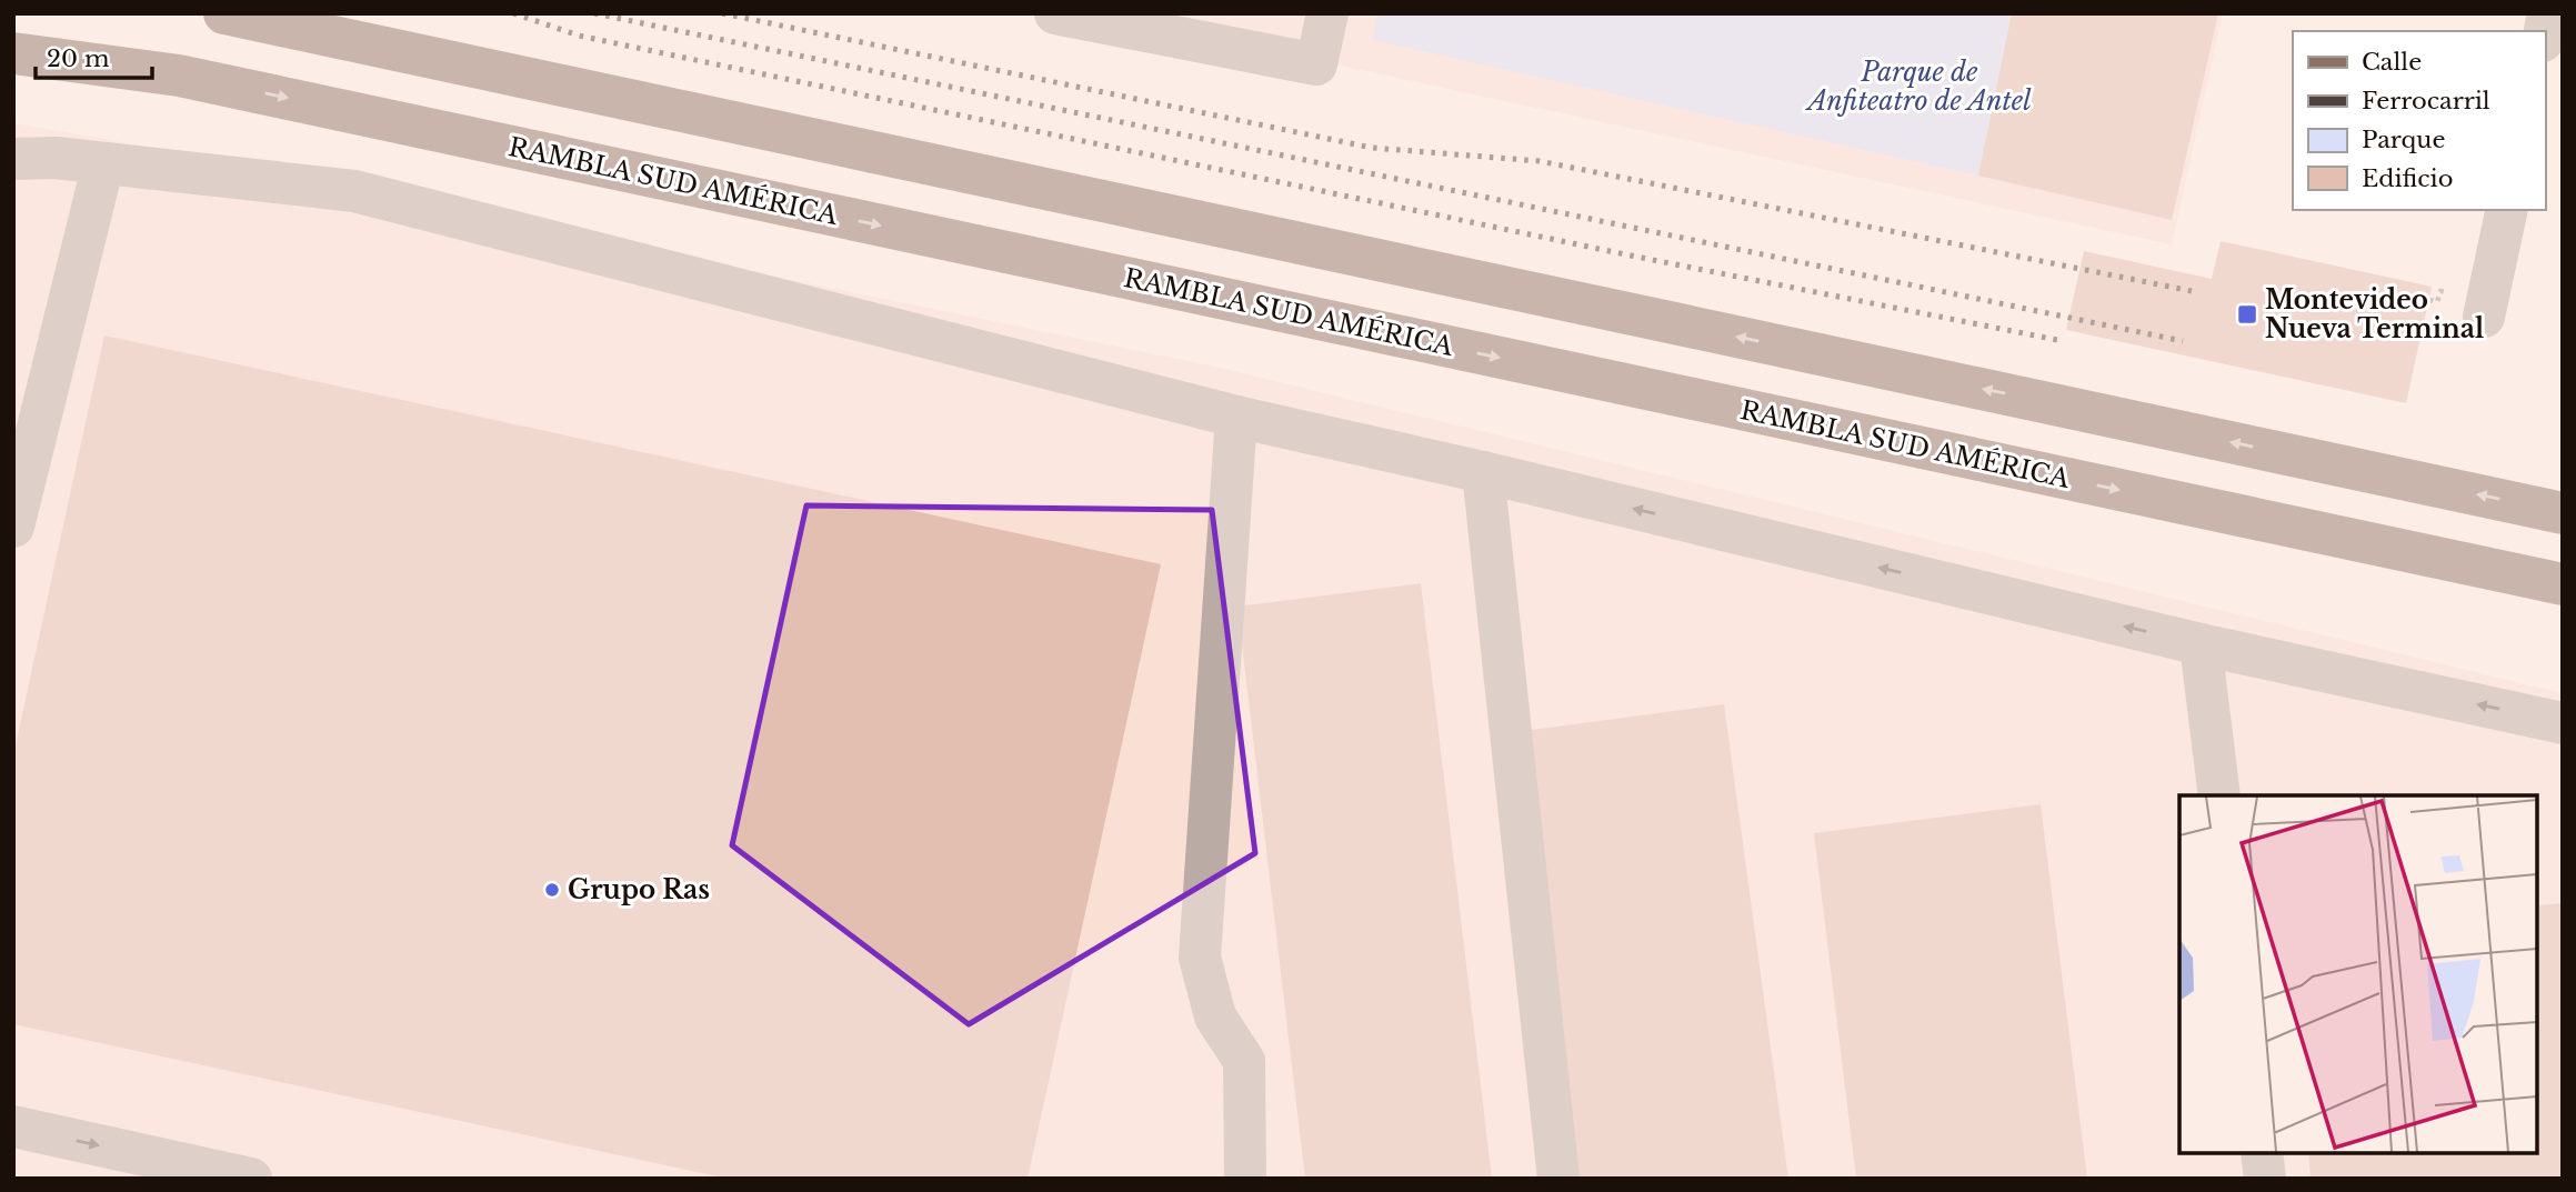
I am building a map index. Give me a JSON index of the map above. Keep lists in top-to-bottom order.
{
  "streets": {
    "main road": ["RAMBLA SUD AMÉRICA"]
  },
  "parks": ["Parque de Anfiteatro de Antel"],
  "places": {
    "transit": ["Montevideo Nueva Terminal"],
    "other": ["Grupo Ras"]
  },
  "legend": [
    "Calle",
    "Ferrocarril",
    "Parque",
    "Edificio"
  ],
  "scale_bar": "20 m"
}
